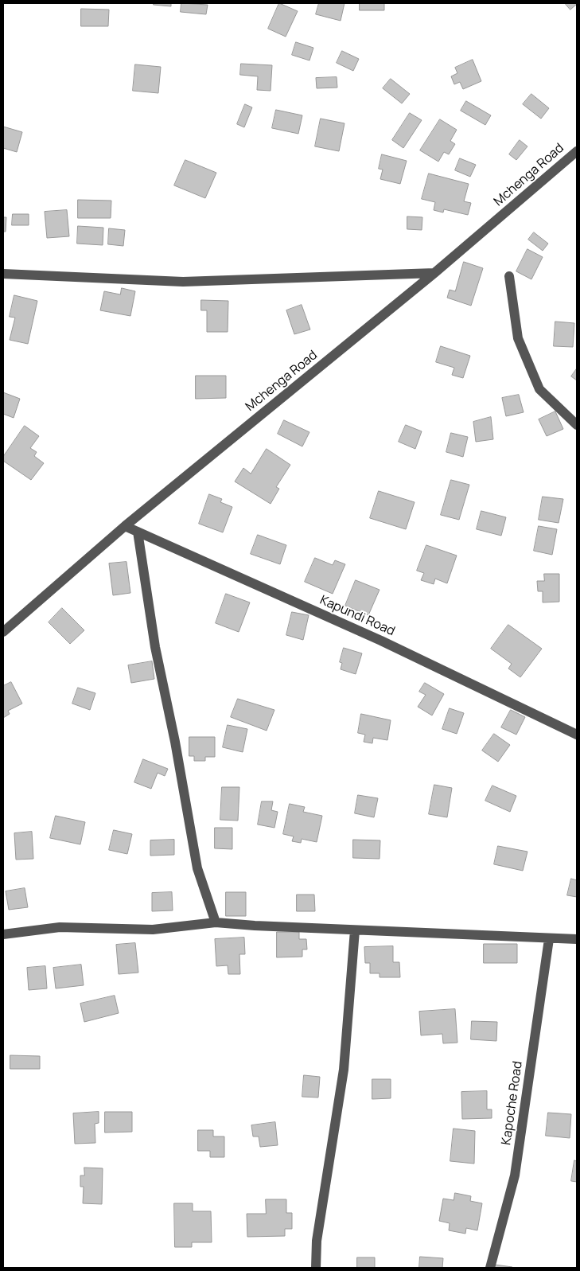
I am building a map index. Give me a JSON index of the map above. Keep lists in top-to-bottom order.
{
  "streets": {
    "street": ["Mchenga Road", "Kapundi Road", "Kapoche Road"]
  },
  "crossings": [
    ["Mchenga Road", "Kapundi Road"]
  ]
}
